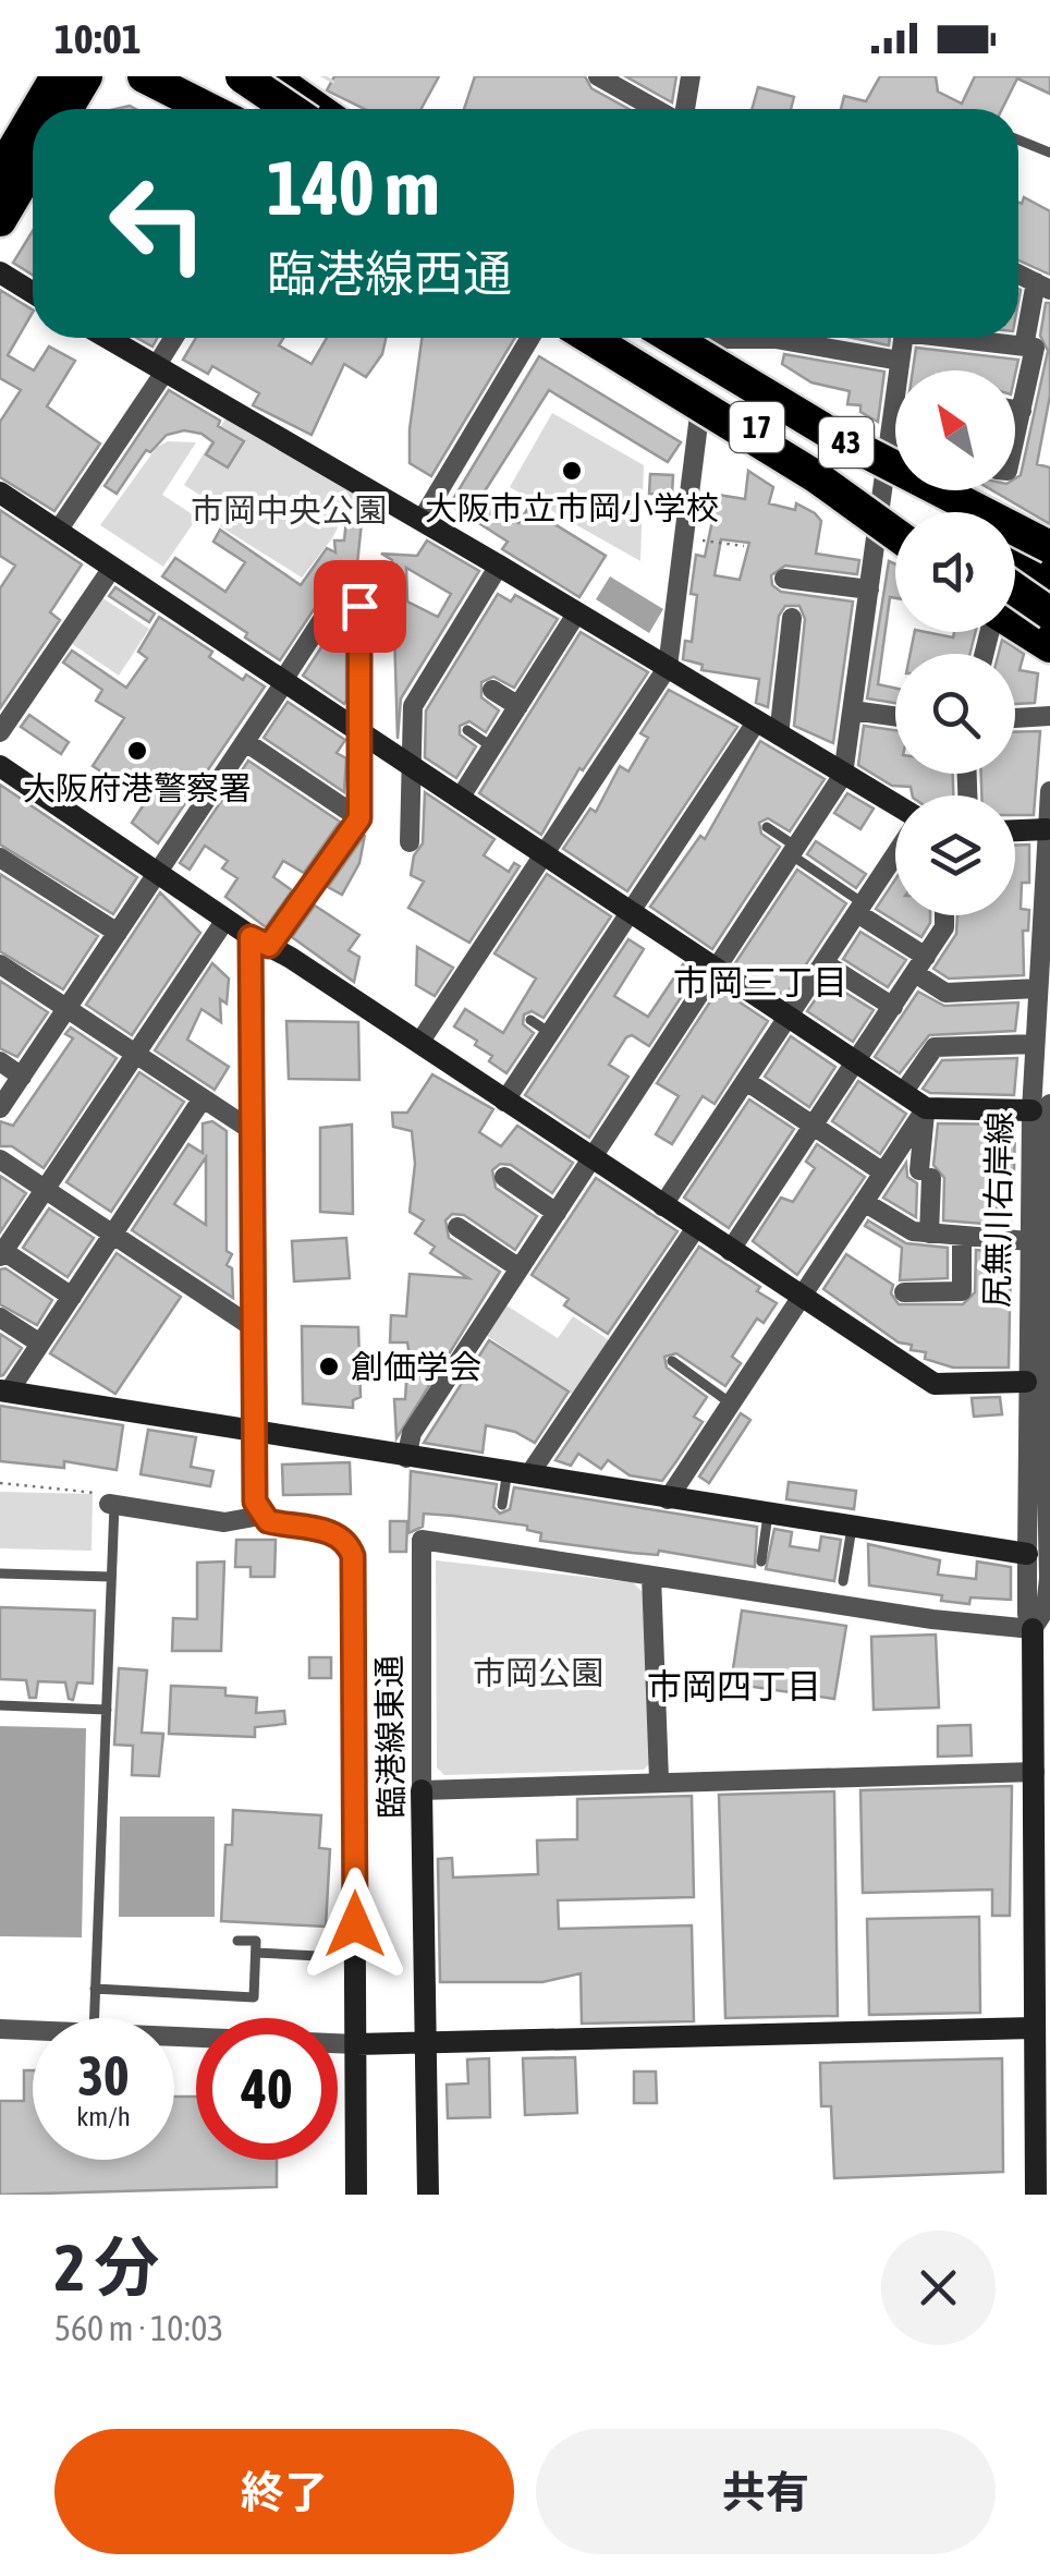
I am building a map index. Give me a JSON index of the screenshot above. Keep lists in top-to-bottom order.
{
  "streets": {
    "highway": ["17", "43"],
    "street": ["尻無川右岸線", "臨港線東通"]
  },
  "districts": ["市岡三丁目", "市岡四丁目"],
  "parks": ["市岡中央公園", "市岡公園"],
  "places": ["大阪市立市岡小学校", "大阪府港警察署", "創価学会"],
  "north": "top left",
  "page": {
    "status": "10:01",
    "turn": ["140 m", "臨港線西通"],
    "speed": "30 km/h",
    "limit": "40",
    "heading": ["2 分", "560 m · 10:03"],
    "buttons": ["終了", "共有"]
  }
}
